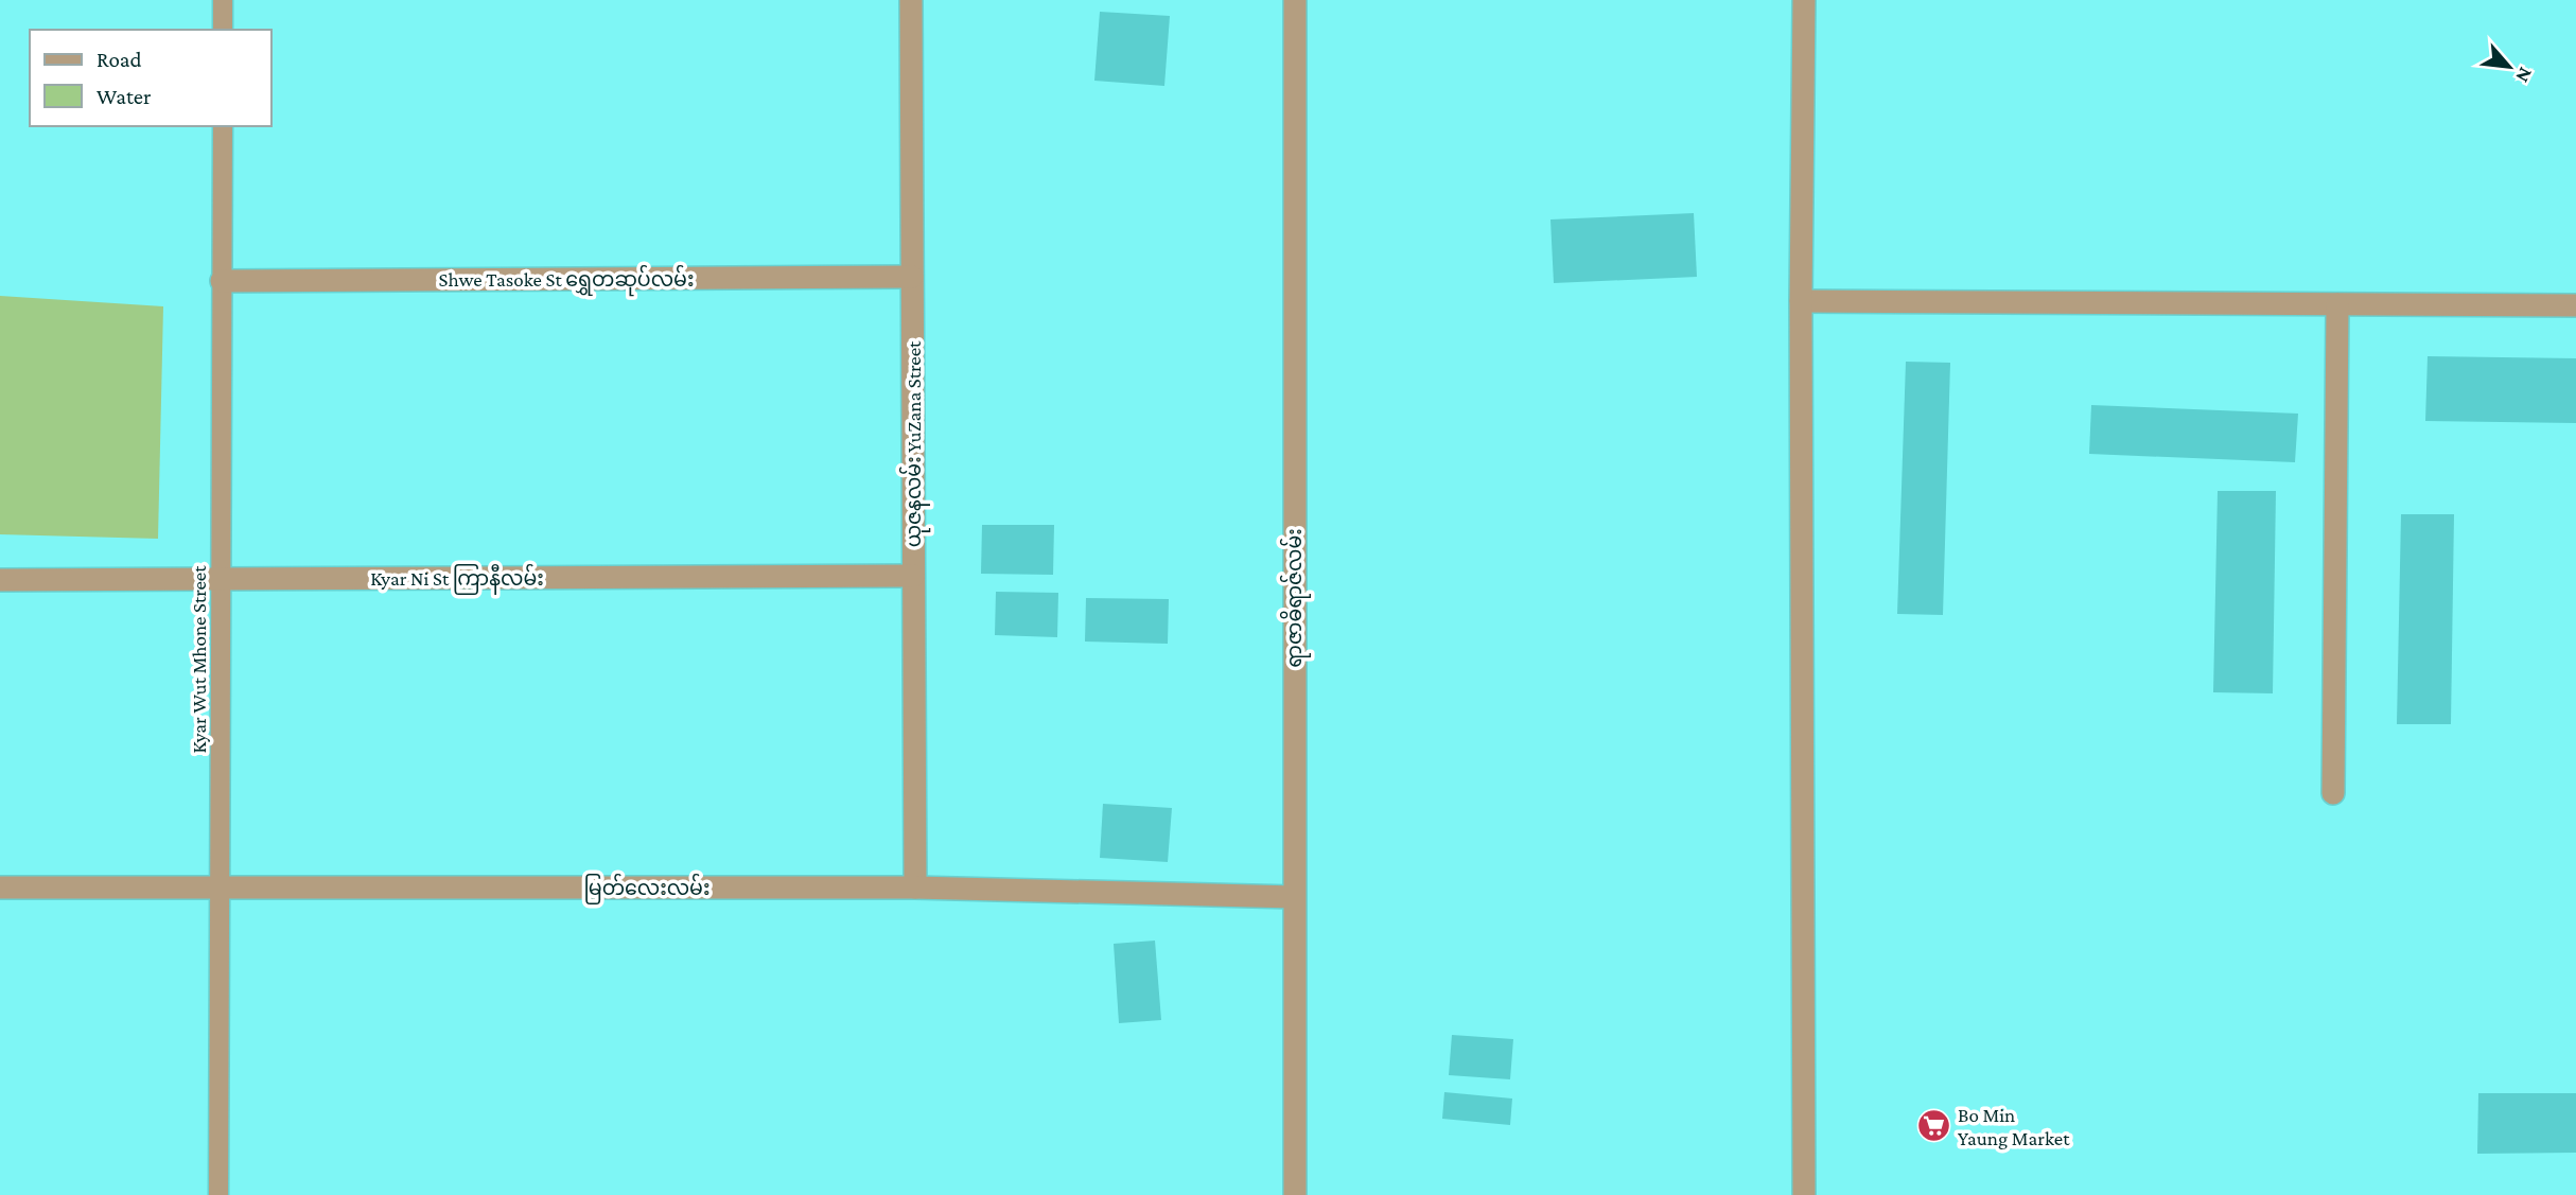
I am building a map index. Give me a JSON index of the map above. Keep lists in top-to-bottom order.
{
  "streets": {
    "street": [
      "Shwe Tasoke St ရွှေတဆုပ်လမ်း",
      "ယုဇနလမ်း YuZana Street",
      "Kyar Ni St ကြာနီလမ်း",
      "ရာဇာဓိရာဇ်လမ်း",
      "မြတ်လေးလမ်း"
    ],
    "lane": ["Kyar Wut Mhone Street"]
  },
  "crossings": [
    ["Shwe Tasoke St ရွှေတဆုပ်လမ်း", "ယုဇနလမ်း YuZana Street"],
    ["Shwe Tasoke St ရွှေတဆုပ်လမ်း", "Kyar Wut Mhone Street"],
    ["ယုဇနလမ်း YuZana Street", "Kyar Ni St ကြာနီလမ်း"],
    ["ယုဇနလမ်း YuZana Street", "မြတ်လေးလမ်း"],
    ["Kyar Ni St ကြာနီလမ်း", "Kyar Wut Mhone Street"],
    ["ရာဇာဓိရာဇ်လမ်း", "မြတ်လေးလမ်း"],
    ["Kyar Wut Mhone Street", "မြတ်လေးလမ်း"]
  ],
  "places": {
    "supermarket": ["Bo Min Yaung Market"]
  },
  "legend": ["Road", "Water"],
  "north": "bottom right"
}
